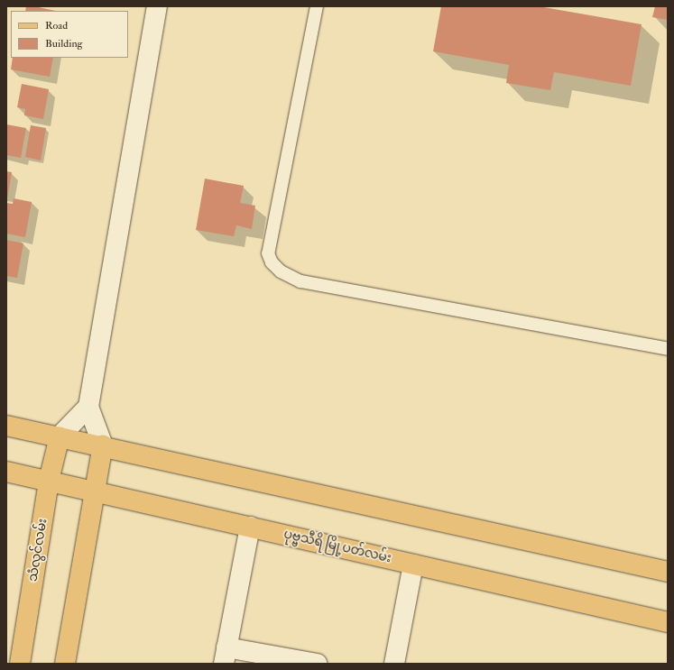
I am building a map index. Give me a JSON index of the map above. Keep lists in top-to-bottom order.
{
  "streets": {
    "main road": ["ပုဗ္ဗသီရိ မြို့ပတ်လမ်း", "သံလွင်လမ်း"]
  },
  "crossings": [
    ["ပုဗ္ဗသီရိ မြို့ပတ်လမ်း", "သံလွင်လမ်း"]
  ],
  "legend": ["Road", "Building"]
}
